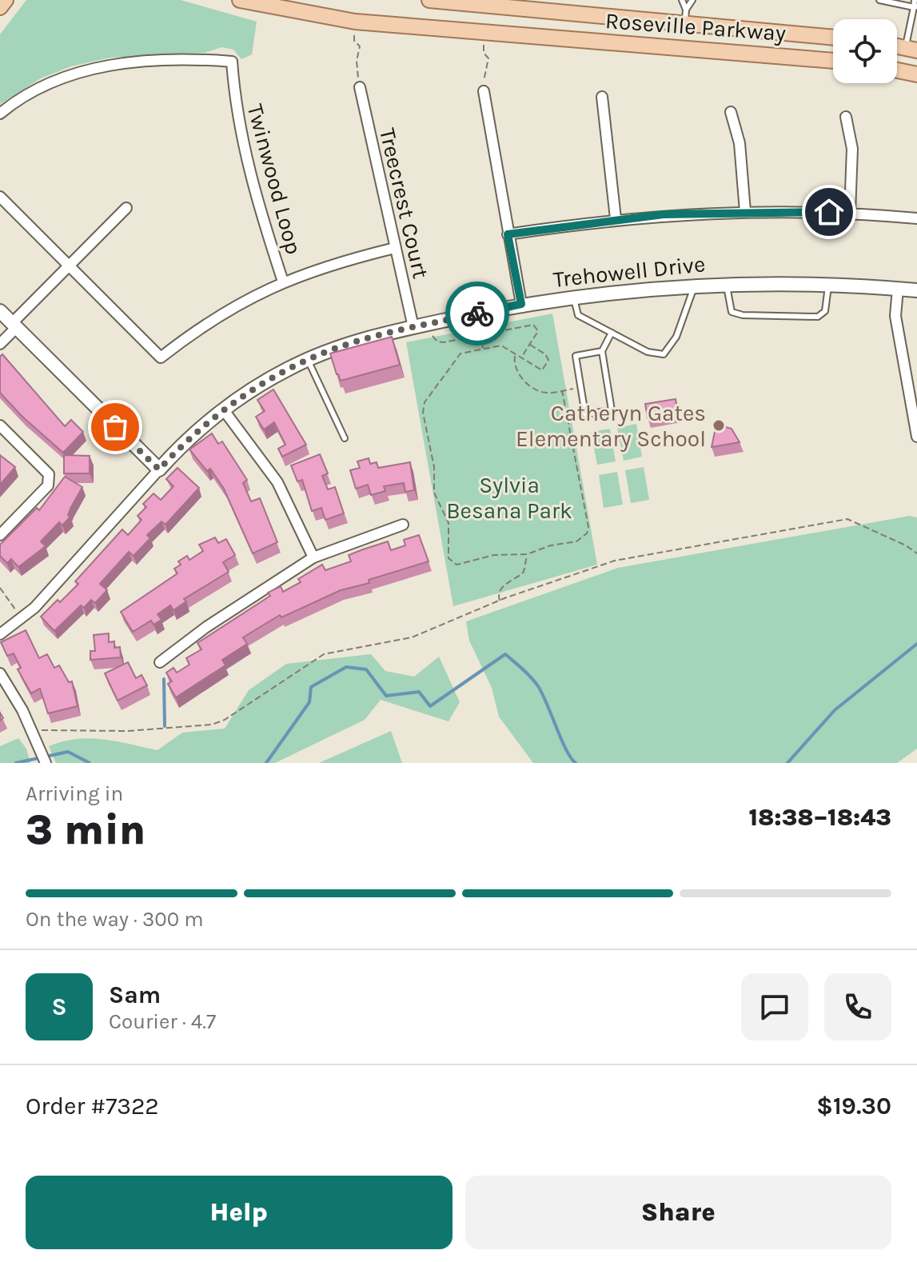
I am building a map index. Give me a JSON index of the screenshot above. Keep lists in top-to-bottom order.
{
  "streets": {
    "main road": ["Roseville Parkway"],
    "street": ["Twinwood Loop", "Treecrest Court", "Trehowell Drive"]
  },
  "crossings": [
    ["Treecrest Court", "Trehowell Drive"]
  ],
  "parks": ["Sylvia Besana Park"],
  "places": ["Catheryn Gates Elementary School"],
  "page": {
    "heading": ["3 min", "Arriving in", "18:38–18:43"],
    "panel": [
      "Sam",
      "Courier · 4.7",
      "Order #7322",
      "$19.30"
    ],
    "bar": "On the way · 300 m",
    "round": "S",
    "buttons": ["Help", "Share"]
  }
}
